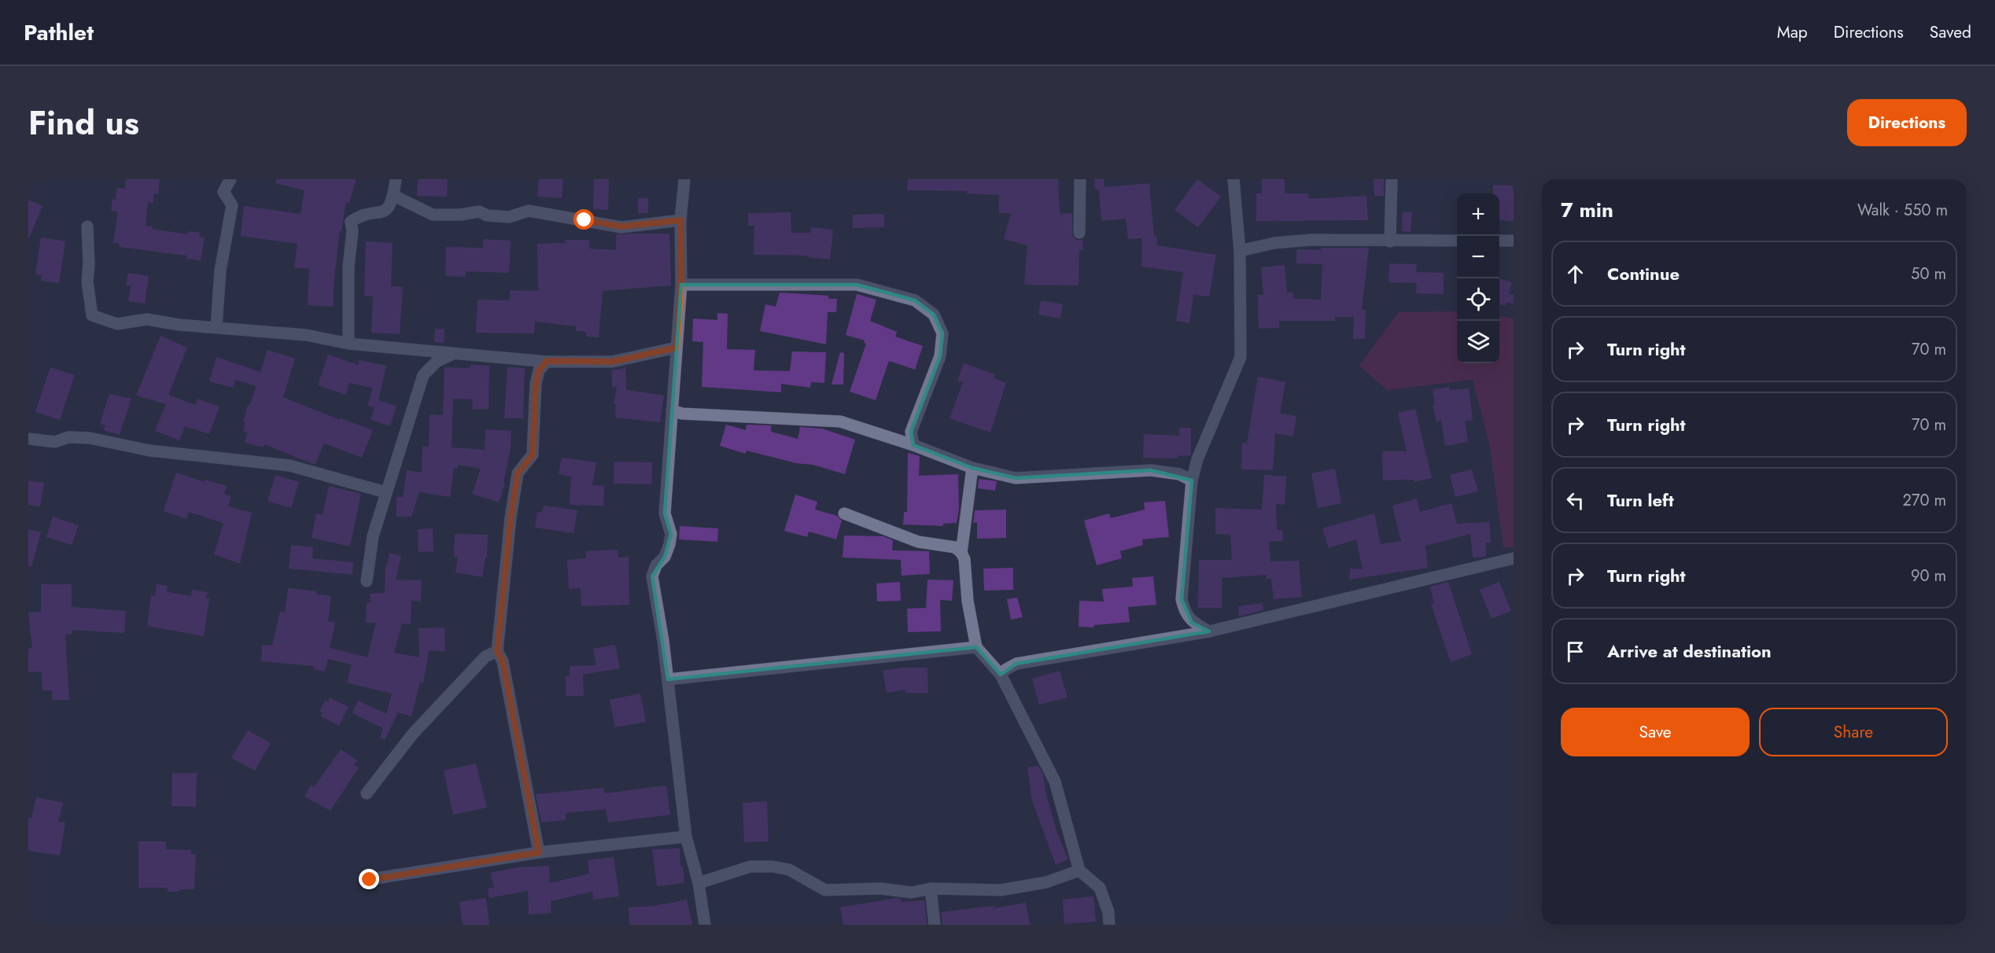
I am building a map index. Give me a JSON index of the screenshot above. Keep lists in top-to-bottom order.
{
  "page": {
    "header": "Pathlet",
    "nav": ["Map", "Directions", "Saved"],
    "title": "Find us",
    "buttons": [
      "Directions",
      ["Save", "Share"]
    ],
    "heading": ["7 min", "Walk · 550 m"],
    "map_buttons": ["+", "−"],
    "list": [
      ["Continue", "50 m"],
      ["Turn right", "70 m"],
      ["Turn right", "70 m"],
      ["Turn left", "270 m"],
      ["Turn right", "90 m"],
      "Arrive at destination"
    ]
  }
}
